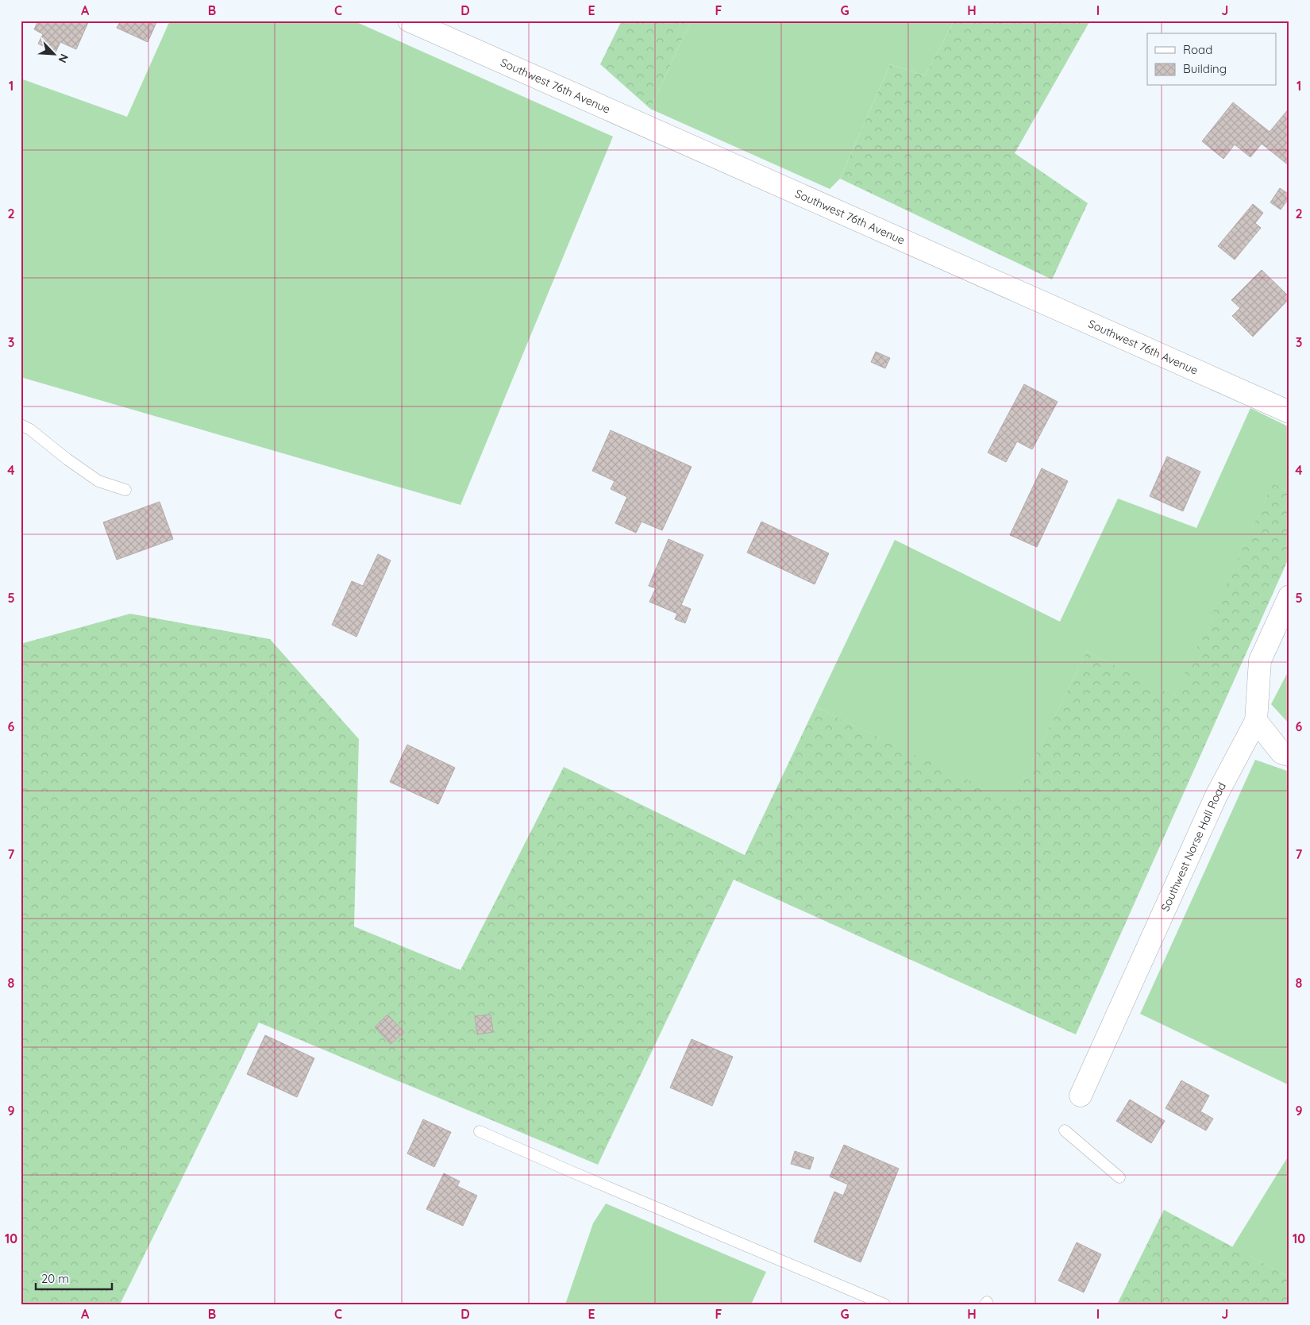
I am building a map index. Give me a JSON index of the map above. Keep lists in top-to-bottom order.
{
  "streets": {
    "street": ["Southwest 76th Avenue", "Southwest Norse Hall Road"]
  },
  "legend": ["Road", "Building"],
  "scale_bar": "20 m",
  "north": "bottom right",
  "grid": {
    "columns": [
      "A",
      "B",
      "C",
      "D",
      "E",
      "F",
      "G",
      "H",
      "I",
      "J"
    ],
    "rows": [
      "1",
      "2",
      "3",
      "4",
      "5",
      "6",
      "7",
      "8",
      "9",
      "10"
    ]
  }
}
